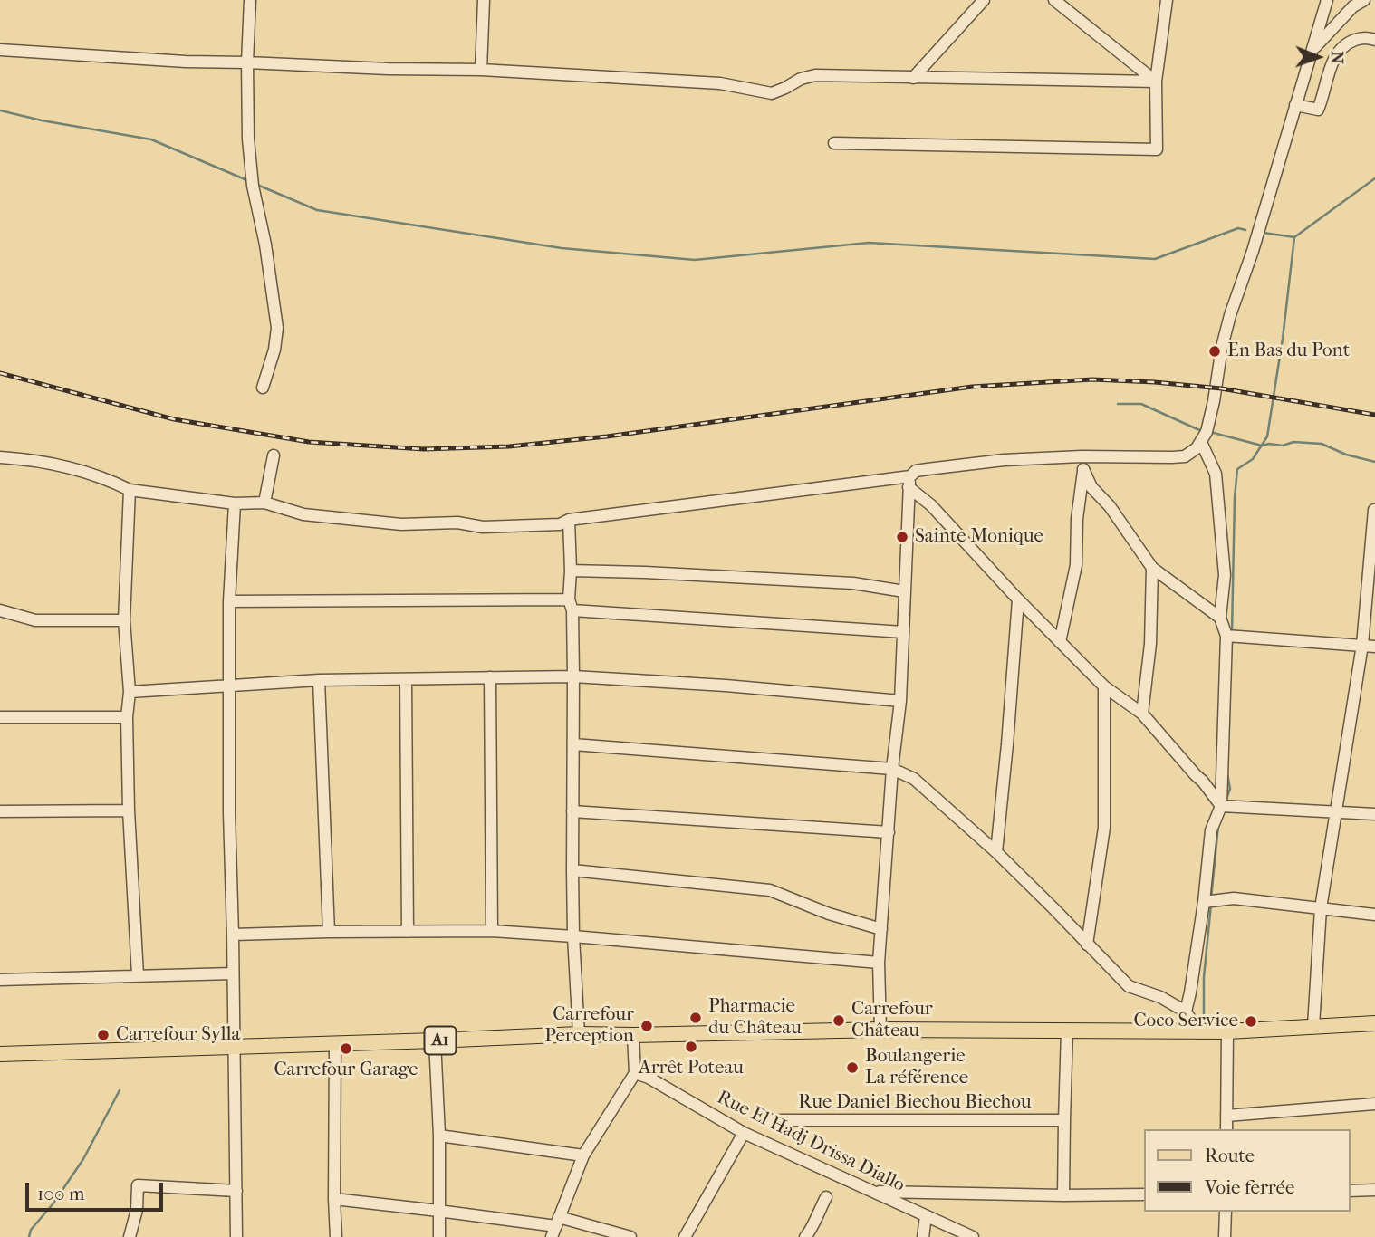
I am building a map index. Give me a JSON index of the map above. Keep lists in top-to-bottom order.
{
  "streets": {
    "main road": ["A1"],
    "street": ["Rue Daniel Biechou Biechou", "Rue El Hadj Drissa Diallo"]
  },
  "places": [
    "En Bas du Pont",
    "Sainte Monique",
    "Pharmacie du Château",
    "Carrefour Château",
    "Coco Service",
    "Carrefour Perception",
    "Carrefour Sylla",
    "Arrêt Poteau",
    "Carrefour Garage",
    "Boulangerie La référence"
  ],
  "legend": ["Route", "Voie ferrée"],
  "scale_bar": "100 m",
  "north": "right"
}
